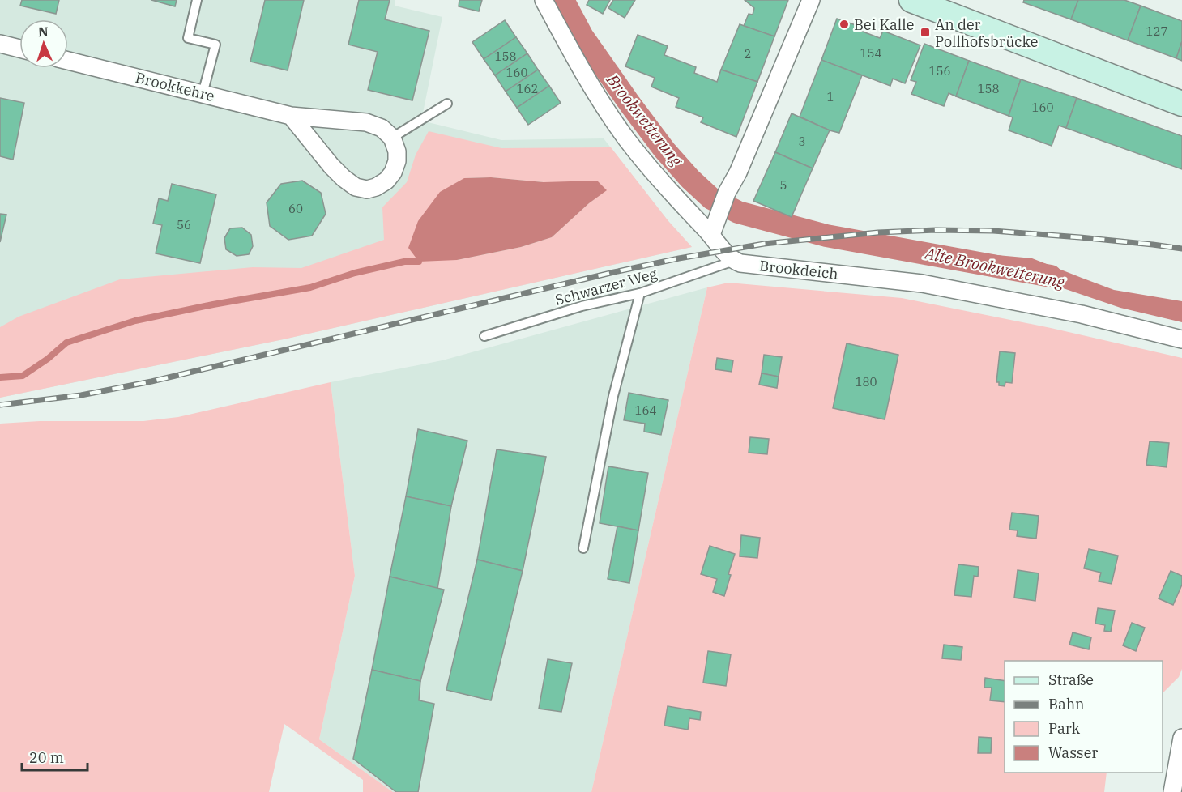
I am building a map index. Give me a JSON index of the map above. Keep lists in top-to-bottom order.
{
  "streets": {
    "street": ["Brookkehre", "Brookdeich"],
    "lane": ["Schwarzer Weg"]
  },
  "crossings": [
    ["Brookdeich", "Schwarzer Weg"]
  ],
  "water": ["Brookwetterung", "Alte Brookwetterung"],
  "places": {
    "other": ["Bei Kalle"],
    "transit": ["An der Pollhofsbrücke"]
  },
  "house_numbers": [
    "127",
    "154",
    "2",
    "158",
    "156",
    "160",
    "162",
    "158",
    "1",
    "160",
    "3",
    "5",
    "60",
    "56",
    "180",
    "164"
  ],
  "legend": [
    "Straße",
    "Bahn",
    "Park",
    "Wasser"
  ],
  "scale_bar": "20 m",
  "north": "top"
}
